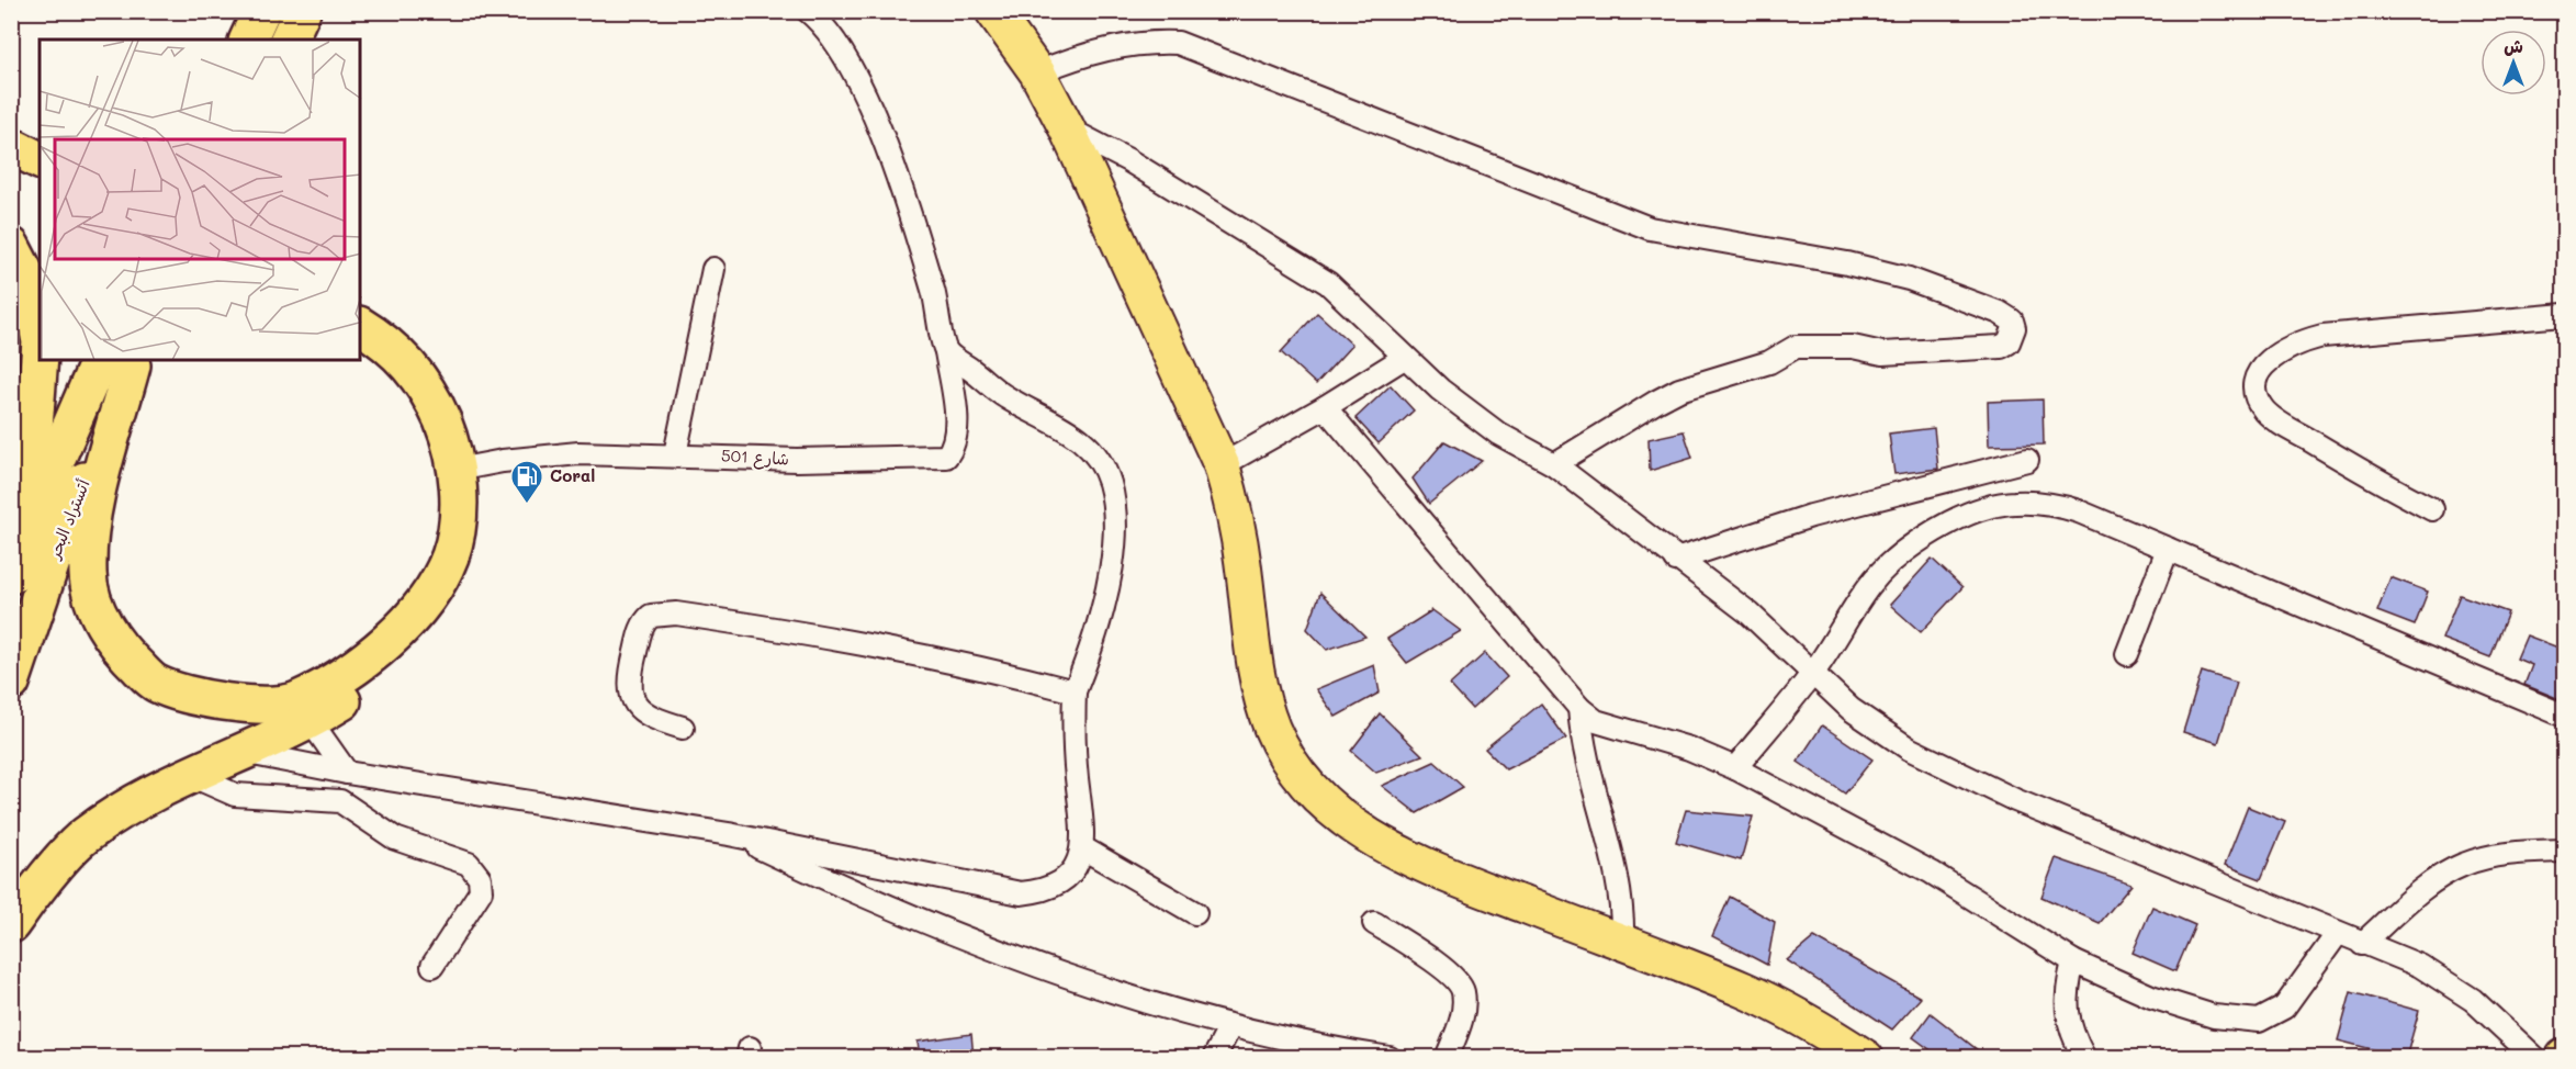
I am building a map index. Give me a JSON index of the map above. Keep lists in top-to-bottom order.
{
  "streets": {
    "highway": ["أتستراد البحر"],
    "street": ["شارع 501"]
  },
  "places": {
    "fuel station": ["Coral"]
  },
  "north": "top"
}
